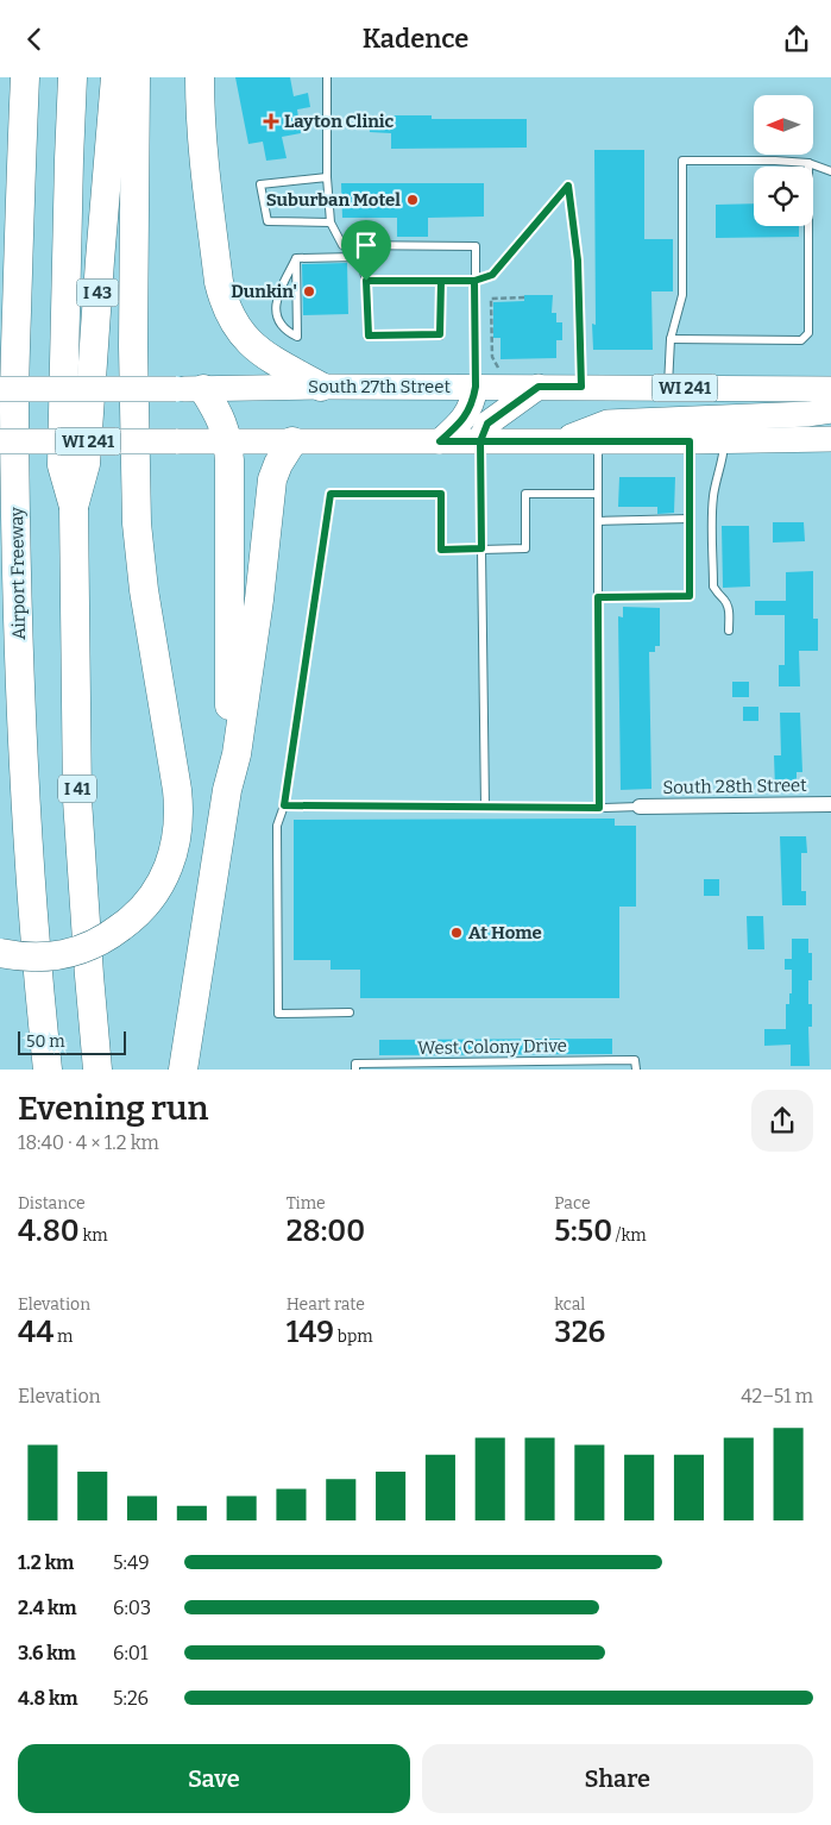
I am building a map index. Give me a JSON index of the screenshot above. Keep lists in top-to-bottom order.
{
  "streets": {
    "highway": ["I 43", "Airport Freeway", "I 41"],
    "main road": ["South 27th Street", "WI 241"],
    "street": ["South 28th Street"],
    "lane": ["West Colony Drive"]
  },
  "crossings": [
    ["I 43", "I 41"]
  ],
  "places": {
    "health": ["Layton Clinic"],
    "other": ["Suburban Motel", "Dunkin'", "At Home"]
  },
  "scale_bar": "50 m",
  "north": "left",
  "page": {
    "header": "Kadence",
    "scale": "50 m",
    "heading": ["Evening run", "18:40 · 4 × 1.2 km"],
    "stats": [
      ["Distance", "4.80 km"],
      ["Time", "28:00"],
      ["Pace", "5:50 /km"],
      ["Elevation", "44 m"],
      ["Heart rate", "149 bpm"],
      ["kcal", "326"]
    ],
    "chart": ["Elevation", "42–51 m"],
    "list": [
      {
        "name": "1.2 km",
        "note": "5:49"
      },
      {
        "name": "2.4 km",
        "note": "6:03"
      },
      {
        "name": "3.6 km",
        "note": "6:01"
      },
      {
        "name": "4.8 km",
        "note": "5:26"
      }
    ],
    "buttons": ["Save", "Share"]
  }
}
